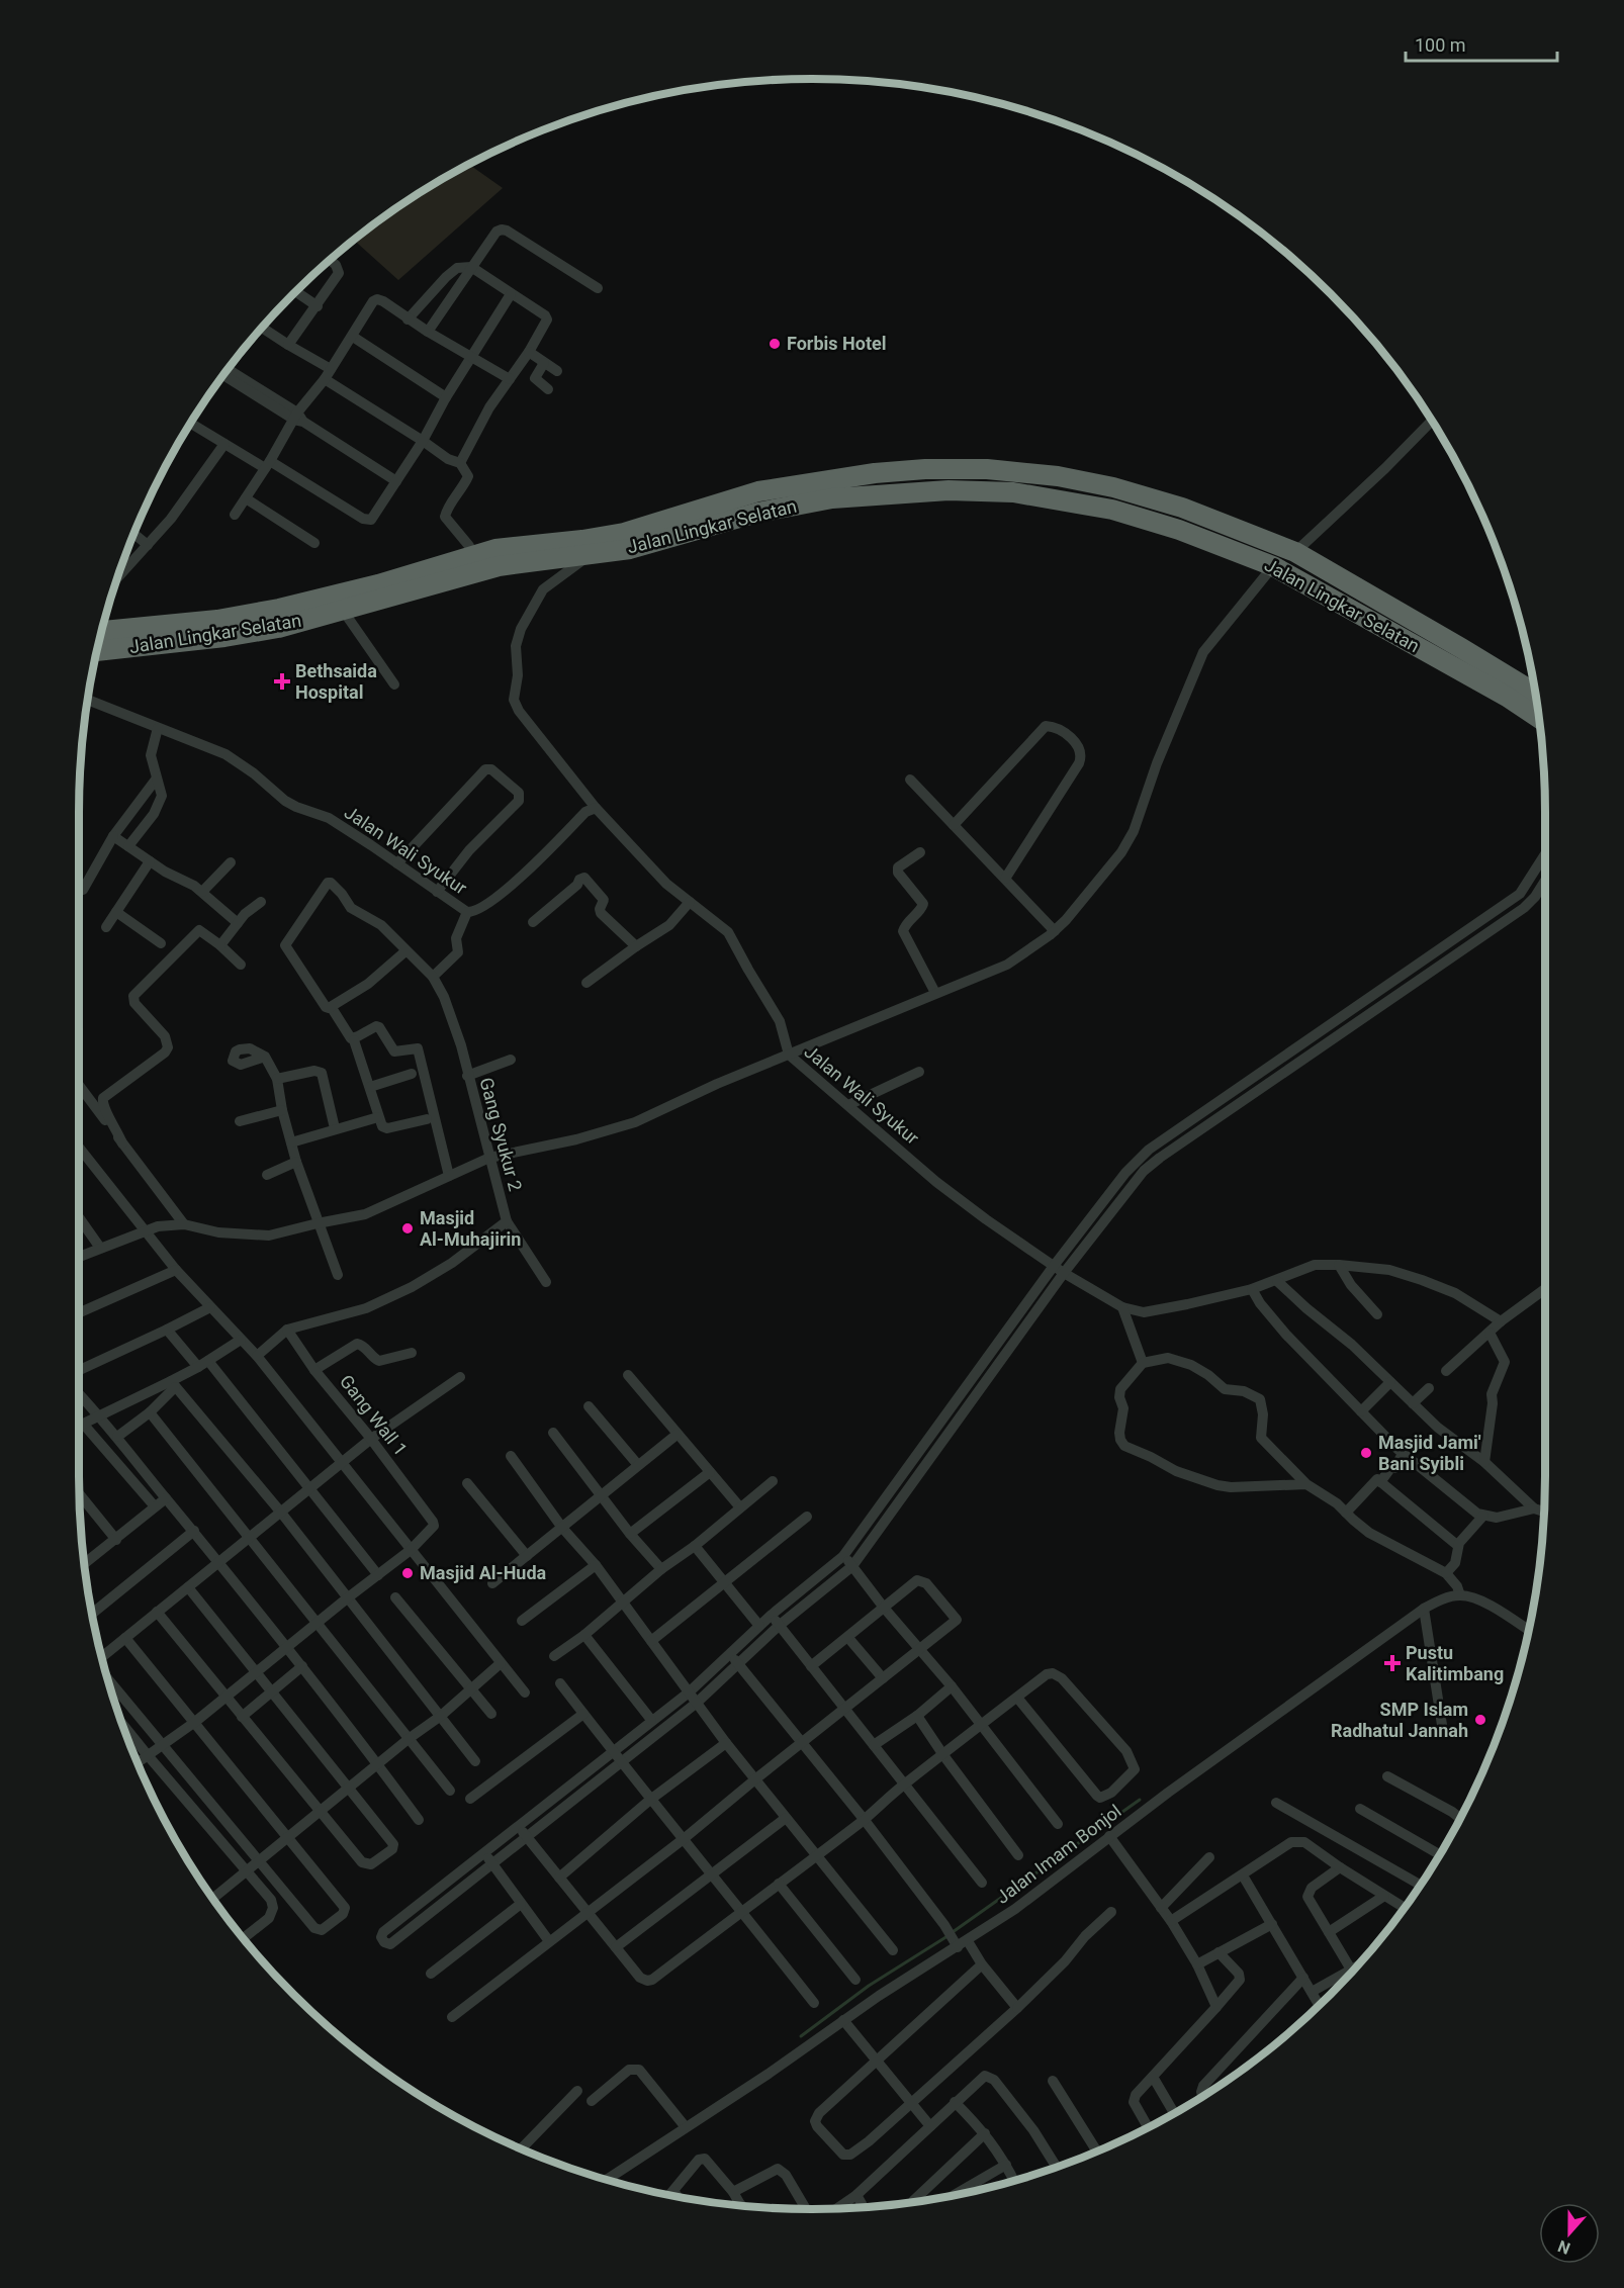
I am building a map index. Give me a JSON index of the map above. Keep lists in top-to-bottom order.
{
  "streets": {
    "highway": ["Jalan Lingkar Selatan"],
    "street": [
      "Jalan Wali Syukur",
      "Gang Syukur 2",
      "Gang Wall 1",
      "Jalan Imam Bonjol"
    ]
  },
  "places": {
    "other": [
      "Forbis Hotel",
      "Masjid Al-Muhajirin",
      "Masjid Jami' Bani Syibli",
      "Masjid Al-Huda",
      "SMP Islam Radhatul Jannah"
    ],
    "health": ["Bethsaida Hospital", "Pustu Kalitimbang"]
  },
  "scale_bar": "100 m",
  "north": "bottom"
}
